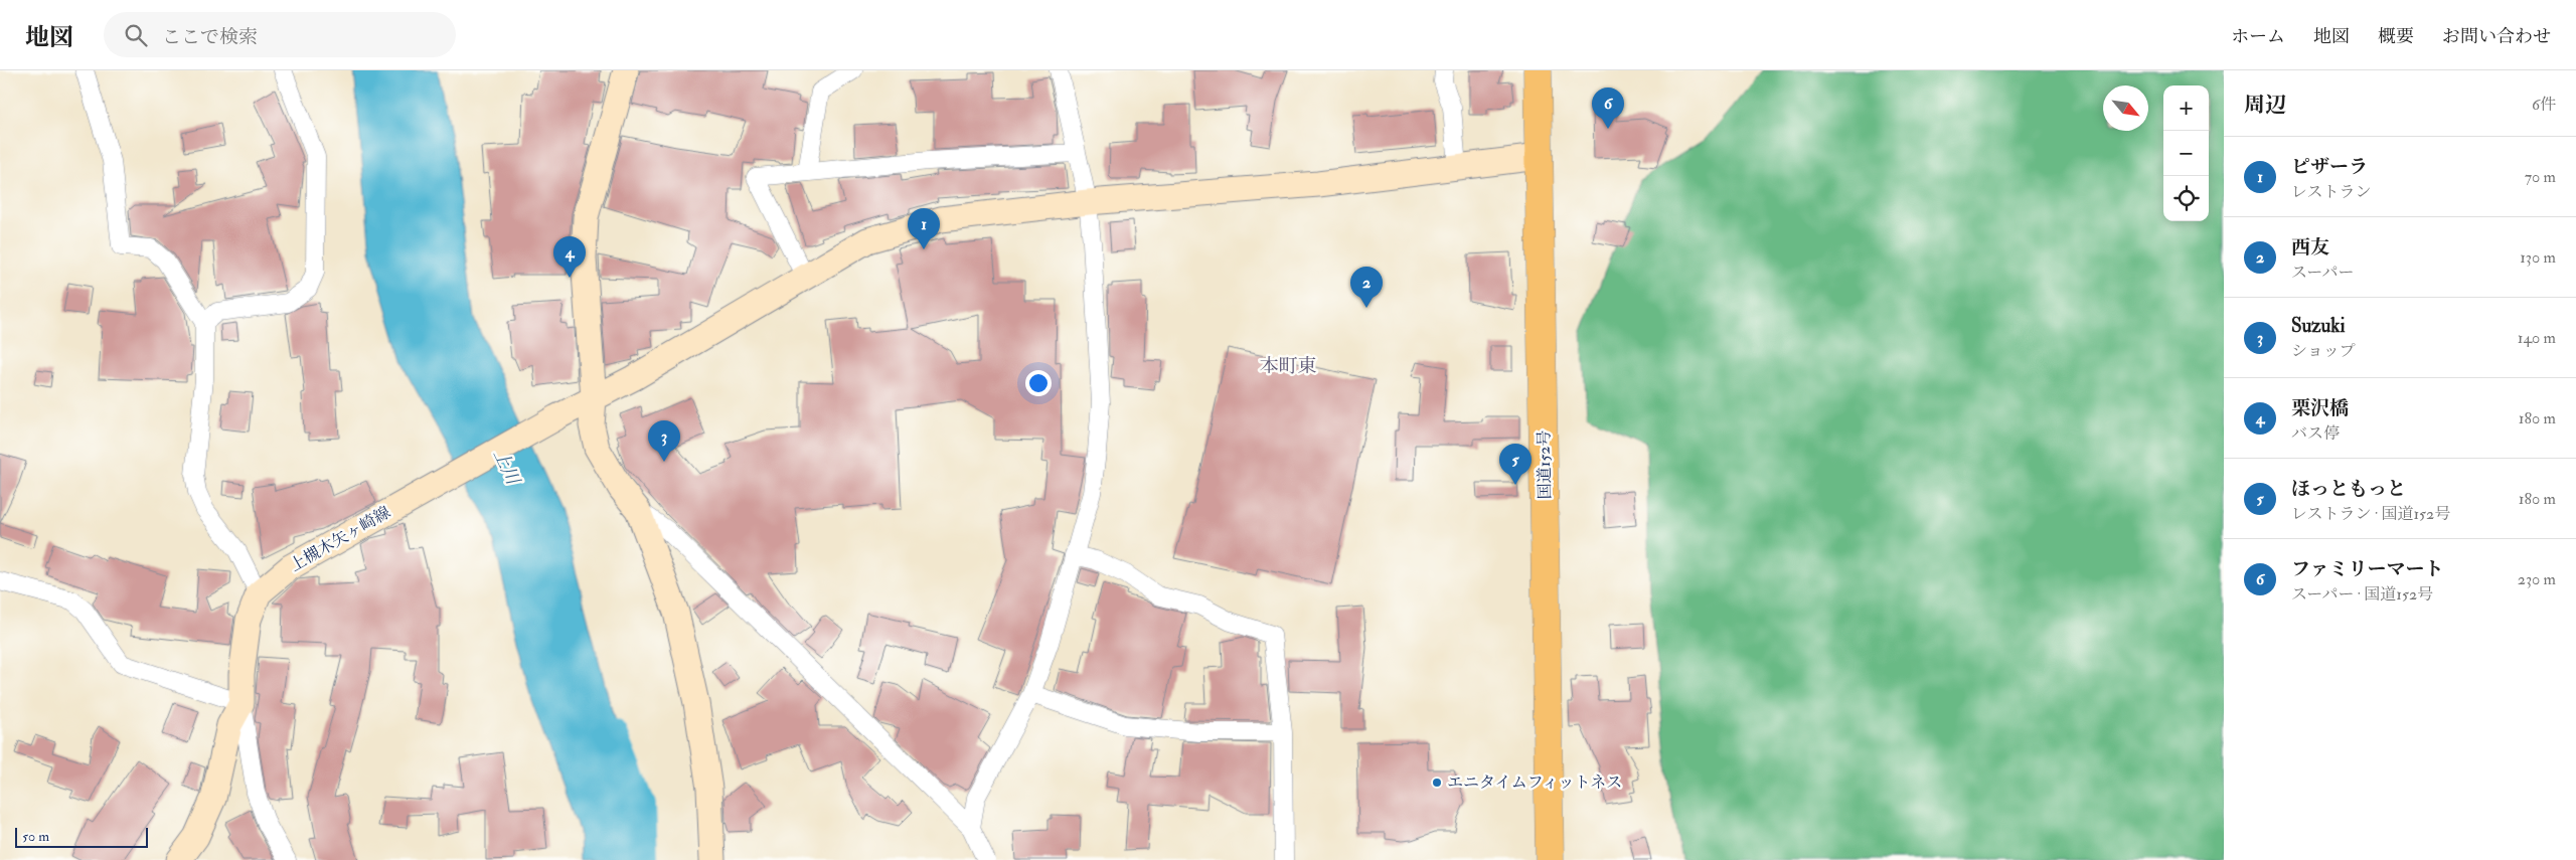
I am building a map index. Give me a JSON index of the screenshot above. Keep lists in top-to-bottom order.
{
  "streets": {
    "highway": ["国道152号"],
    "main road": ["上槻木矢ヶ崎線"]
  },
  "crossings": [
    ["国道152号", "上槻木矢ヶ崎線"]
  ],
  "districts": ["本町東"],
  "water": ["上川"],
  "places": ["エニタイムフィットネス"],
  "scale_bar": "50 m",
  "north": "bottom right",
  "page": {
    "header": "地図",
    "search": "ここで検索",
    "nav": [
      "ホーム",
      "地図",
      "概要",
      "お問い合わせ"
    ],
    "heading": ["周辺", "6件"],
    "map_buttons": ["+", "−"],
    "pins": [
      "6",
      "1",
      "4",
      "2",
      "3",
      "5"
    ],
    "list": [
      {
        "mark": "1",
        "name": "ピザーラ",
        "note": "レストラン",
        "value": "70 m"
      },
      {
        "mark": "2",
        "name": "西友",
        "note": "スーパー",
        "value": "130 m"
      },
      {
        "mark": "3",
        "name": "Suzuki",
        "note": "ショップ",
        "value": "140 m"
      },
      {
        "mark": "4",
        "name": "栗沢橋",
        "note": "バス停",
        "value": "180 m"
      },
      {
        "mark": "5",
        "name": "ほっともっと",
        "note": "レストラン · 国道152号",
        "value": "180 m"
      },
      {
        "mark": "6",
        "name": "ファミリーマート",
        "note": "スーパー · 国道152号",
        "value": "230 m"
      }
    ],
    "scale": "50 m"
  }
}
